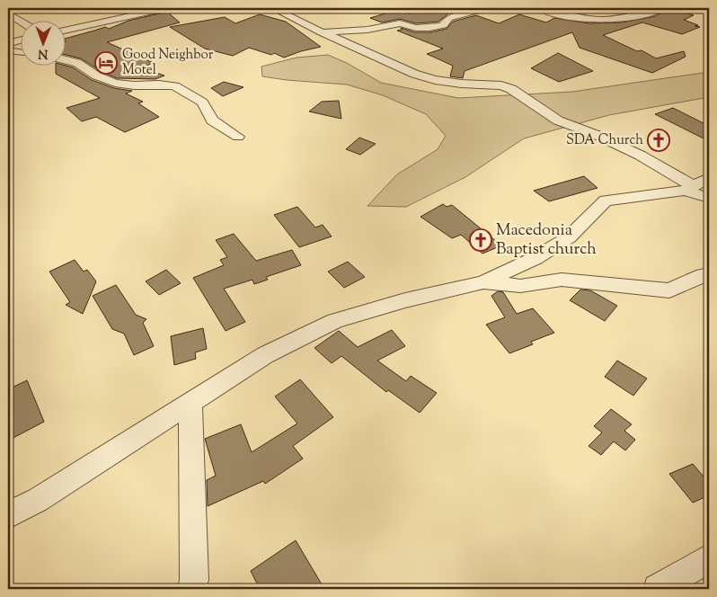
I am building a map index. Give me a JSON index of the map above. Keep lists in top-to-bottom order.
{
  "places": {
    "hotel": ["Good Neighbor Motel"],
    "church": ["SDA Church", "Macedonia Baptist church"]
  },
  "north": "bottom"
}
